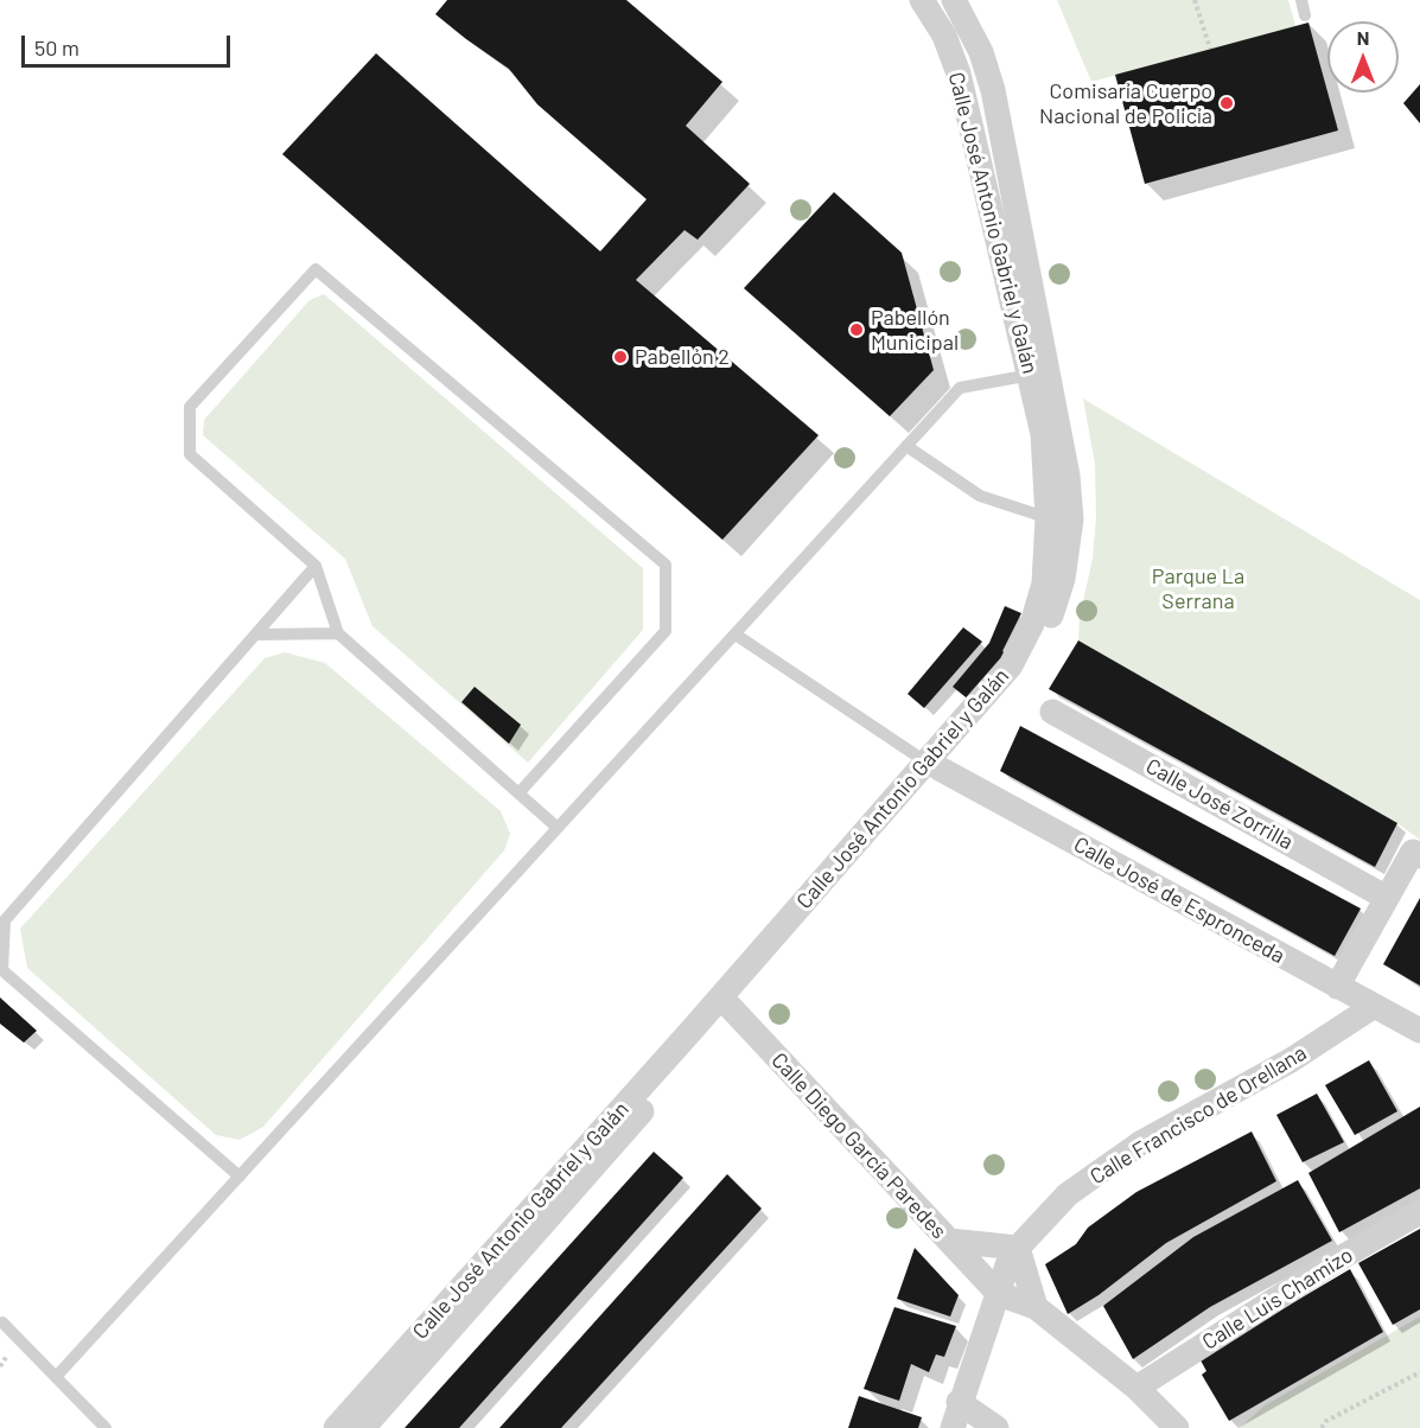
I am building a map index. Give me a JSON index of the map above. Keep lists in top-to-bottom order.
{
  "streets": {
    "street": [
      "Calle José Antonio Gabriel y Galán",
      "Calle José Zorrilla",
      "Calle José de Espronceda",
      "Calle Francisco de Orellana",
      "Calle Diego García Paredes",
      "Calle Luis Chamizo"
    ]
  },
  "crossings": [
    ["Calle José Antonio Gabriel y Galán", "Calle José de Espronceda"],
    ["Calle José Antonio Gabriel y Galán", "Calle Diego García Paredes"],
    ["Calle José de Espronceda", "Calle Francisco de Orellana"],
    ["Calle Francisco de Orellana", "Calle Diego García Paredes"]
  ],
  "parks": ["Parque La Serrana"],
  "places": ["Comisaría Cuerpo Nacional de Policía", "Pabellón Municipal", "Pabellón 2"],
  "scale_bar": "50 m",
  "north": "top"
}
